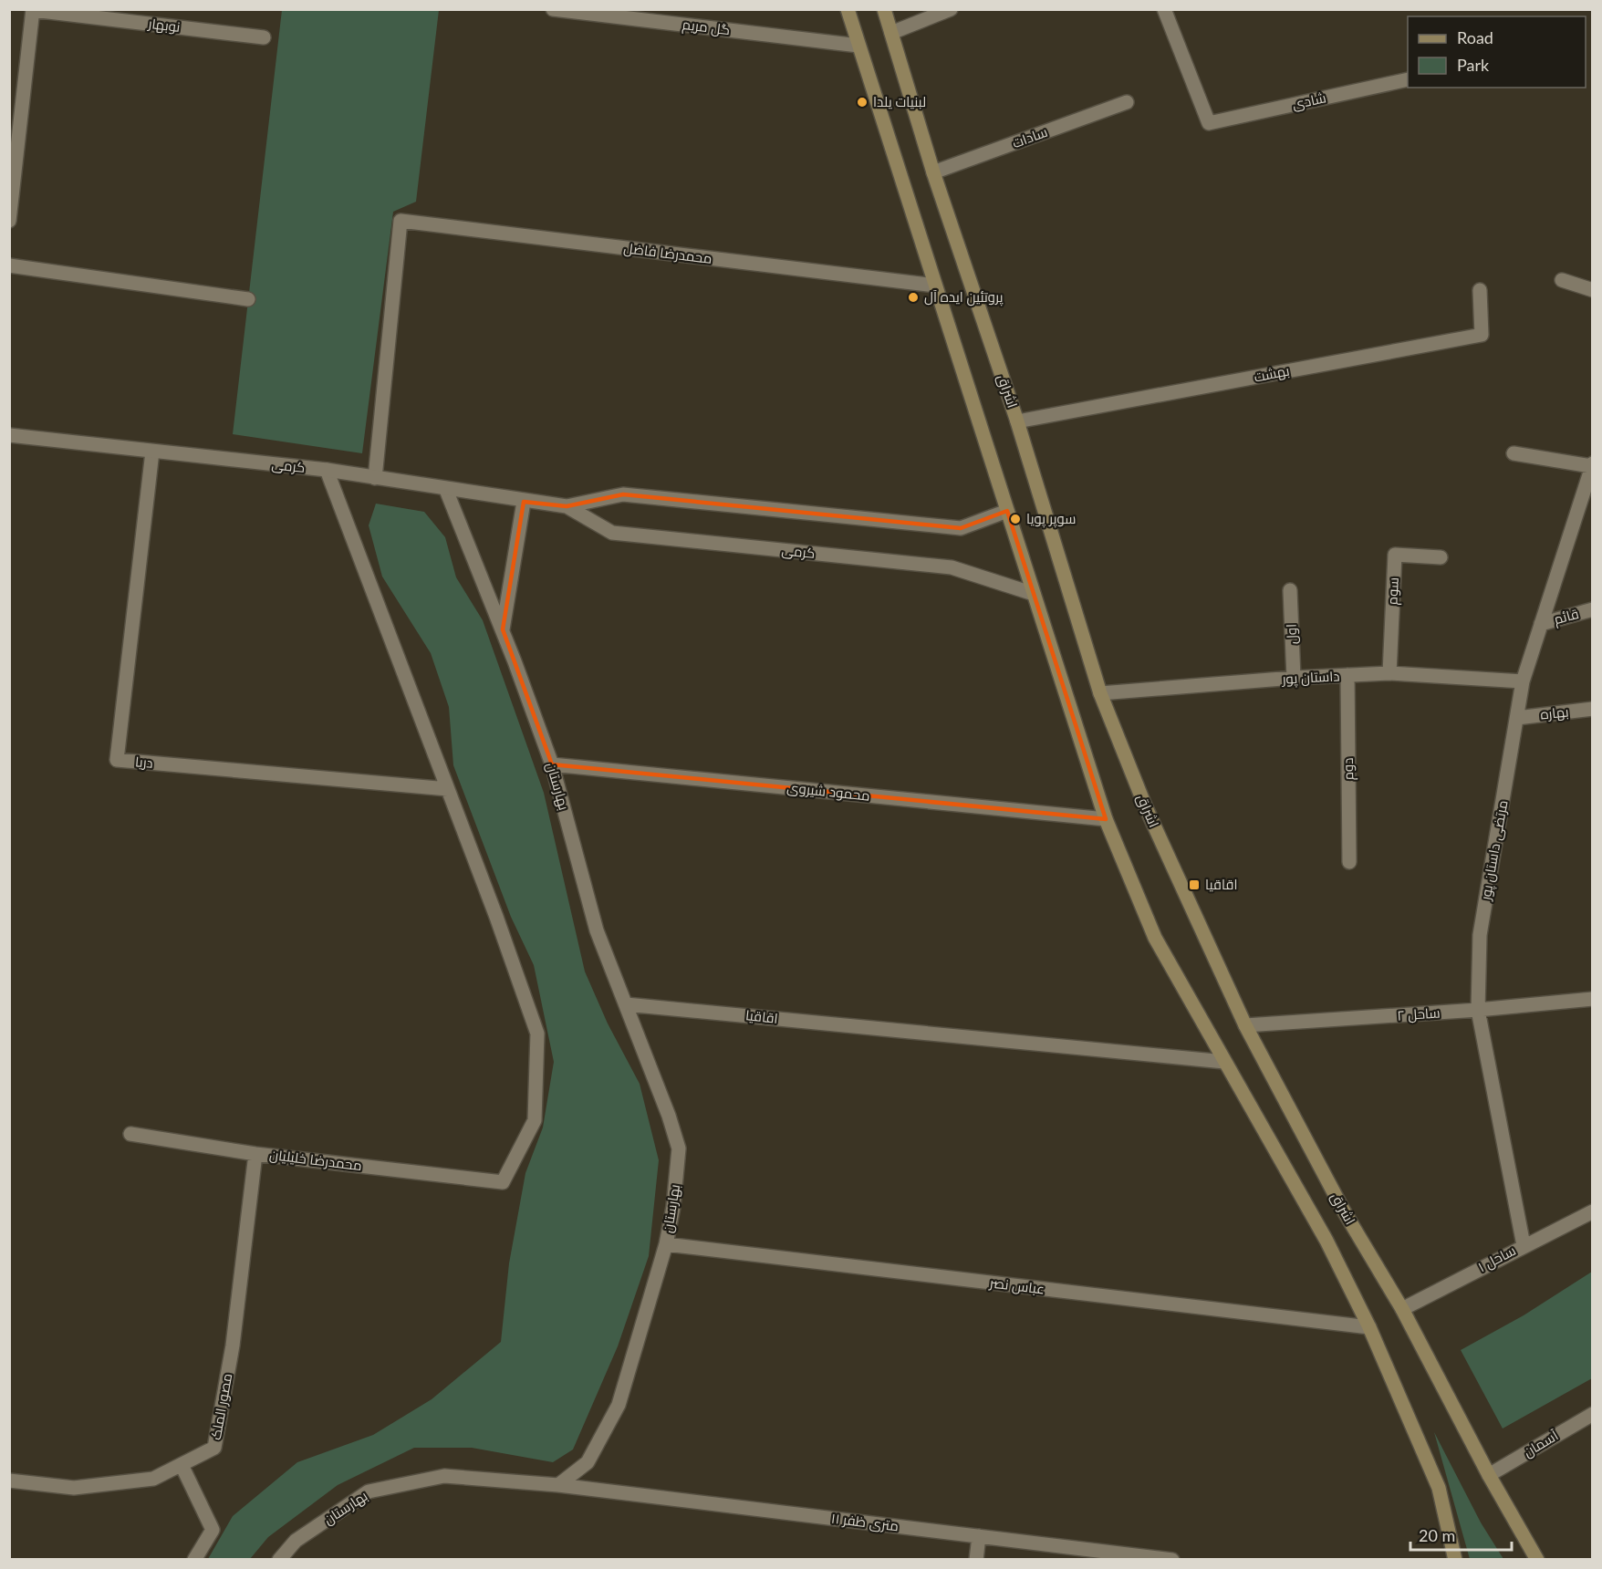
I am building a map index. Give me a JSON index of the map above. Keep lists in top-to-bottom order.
{
  "streets": {
    "main road": ["اشراق"],
    "street": [
      "نوبهار",
      "گل مریم",
      "شادی",
      "سادات",
      "محمدرضا فاضل",
      "بهشت",
      "کرمی",
      "سوم",
      "قائم",
      "اول",
      "داستان پور",
      "بهاره",
      "دریا",
      "دوم",
      "بهارستان",
      "محمود شیروی",
      "مرتضی داستان پور",
      "ساحل ۲",
      "اقاقیا",
      "محمدرضا خلیلیان",
      "ساحل ۱",
      "عباس نصر",
      "مصور الملک",
      "آسمان",
      "۱۱ متری ظفر"
    ]
  },
  "crossings": [
    ["سادات", "اشراق"],
    ["محمدرضا فاضل", "کرمی"],
    ["بهشت", "اشراق"],
    ["اشراق", "داستان پور"],
    ["اشراق", "ساحل ۲"],
    ["اشراق", "ساحل ۱"],
    ["اشراق", "آسمان"],
    ["کرمی", "دریا"],
    ["کرمی", "بهارستان"],
    ["سوم", "داستان پور"],
    ["قائم", "مرتضی داستان پور"],
    ["اول", "داستان پور"],
    ["داستان پور", "دوم"],
    ["داستان پور", "مرتضی داستان پور"],
    ["بهاره", "مرتضی داستان پور"],
    ["دریا", "محمدرضا خلیلیان"],
    ["بهارستان", "محمود شیروی"],
    ["بهارستان", "اقاقیا"],
    ["بهارستان", "عباس نصر"],
    ["بهارستان", "۱۱ متری ظفر"],
    ["مرتضی داستان پور", "ساحل ۲"],
    ["مرتضی داستان پور", "ساحل ۱"],
    ["محمدرضا خلیلیان", "مصور الملک"]
  ],
  "places": {
    "other": ["لبنیات یلدا", "پروتئین ایده آل", "سوپر پویا"],
    "transit": ["اقاقیا"]
  },
  "legend": ["Road", "Park"],
  "scale_bar": "20 m"
}
